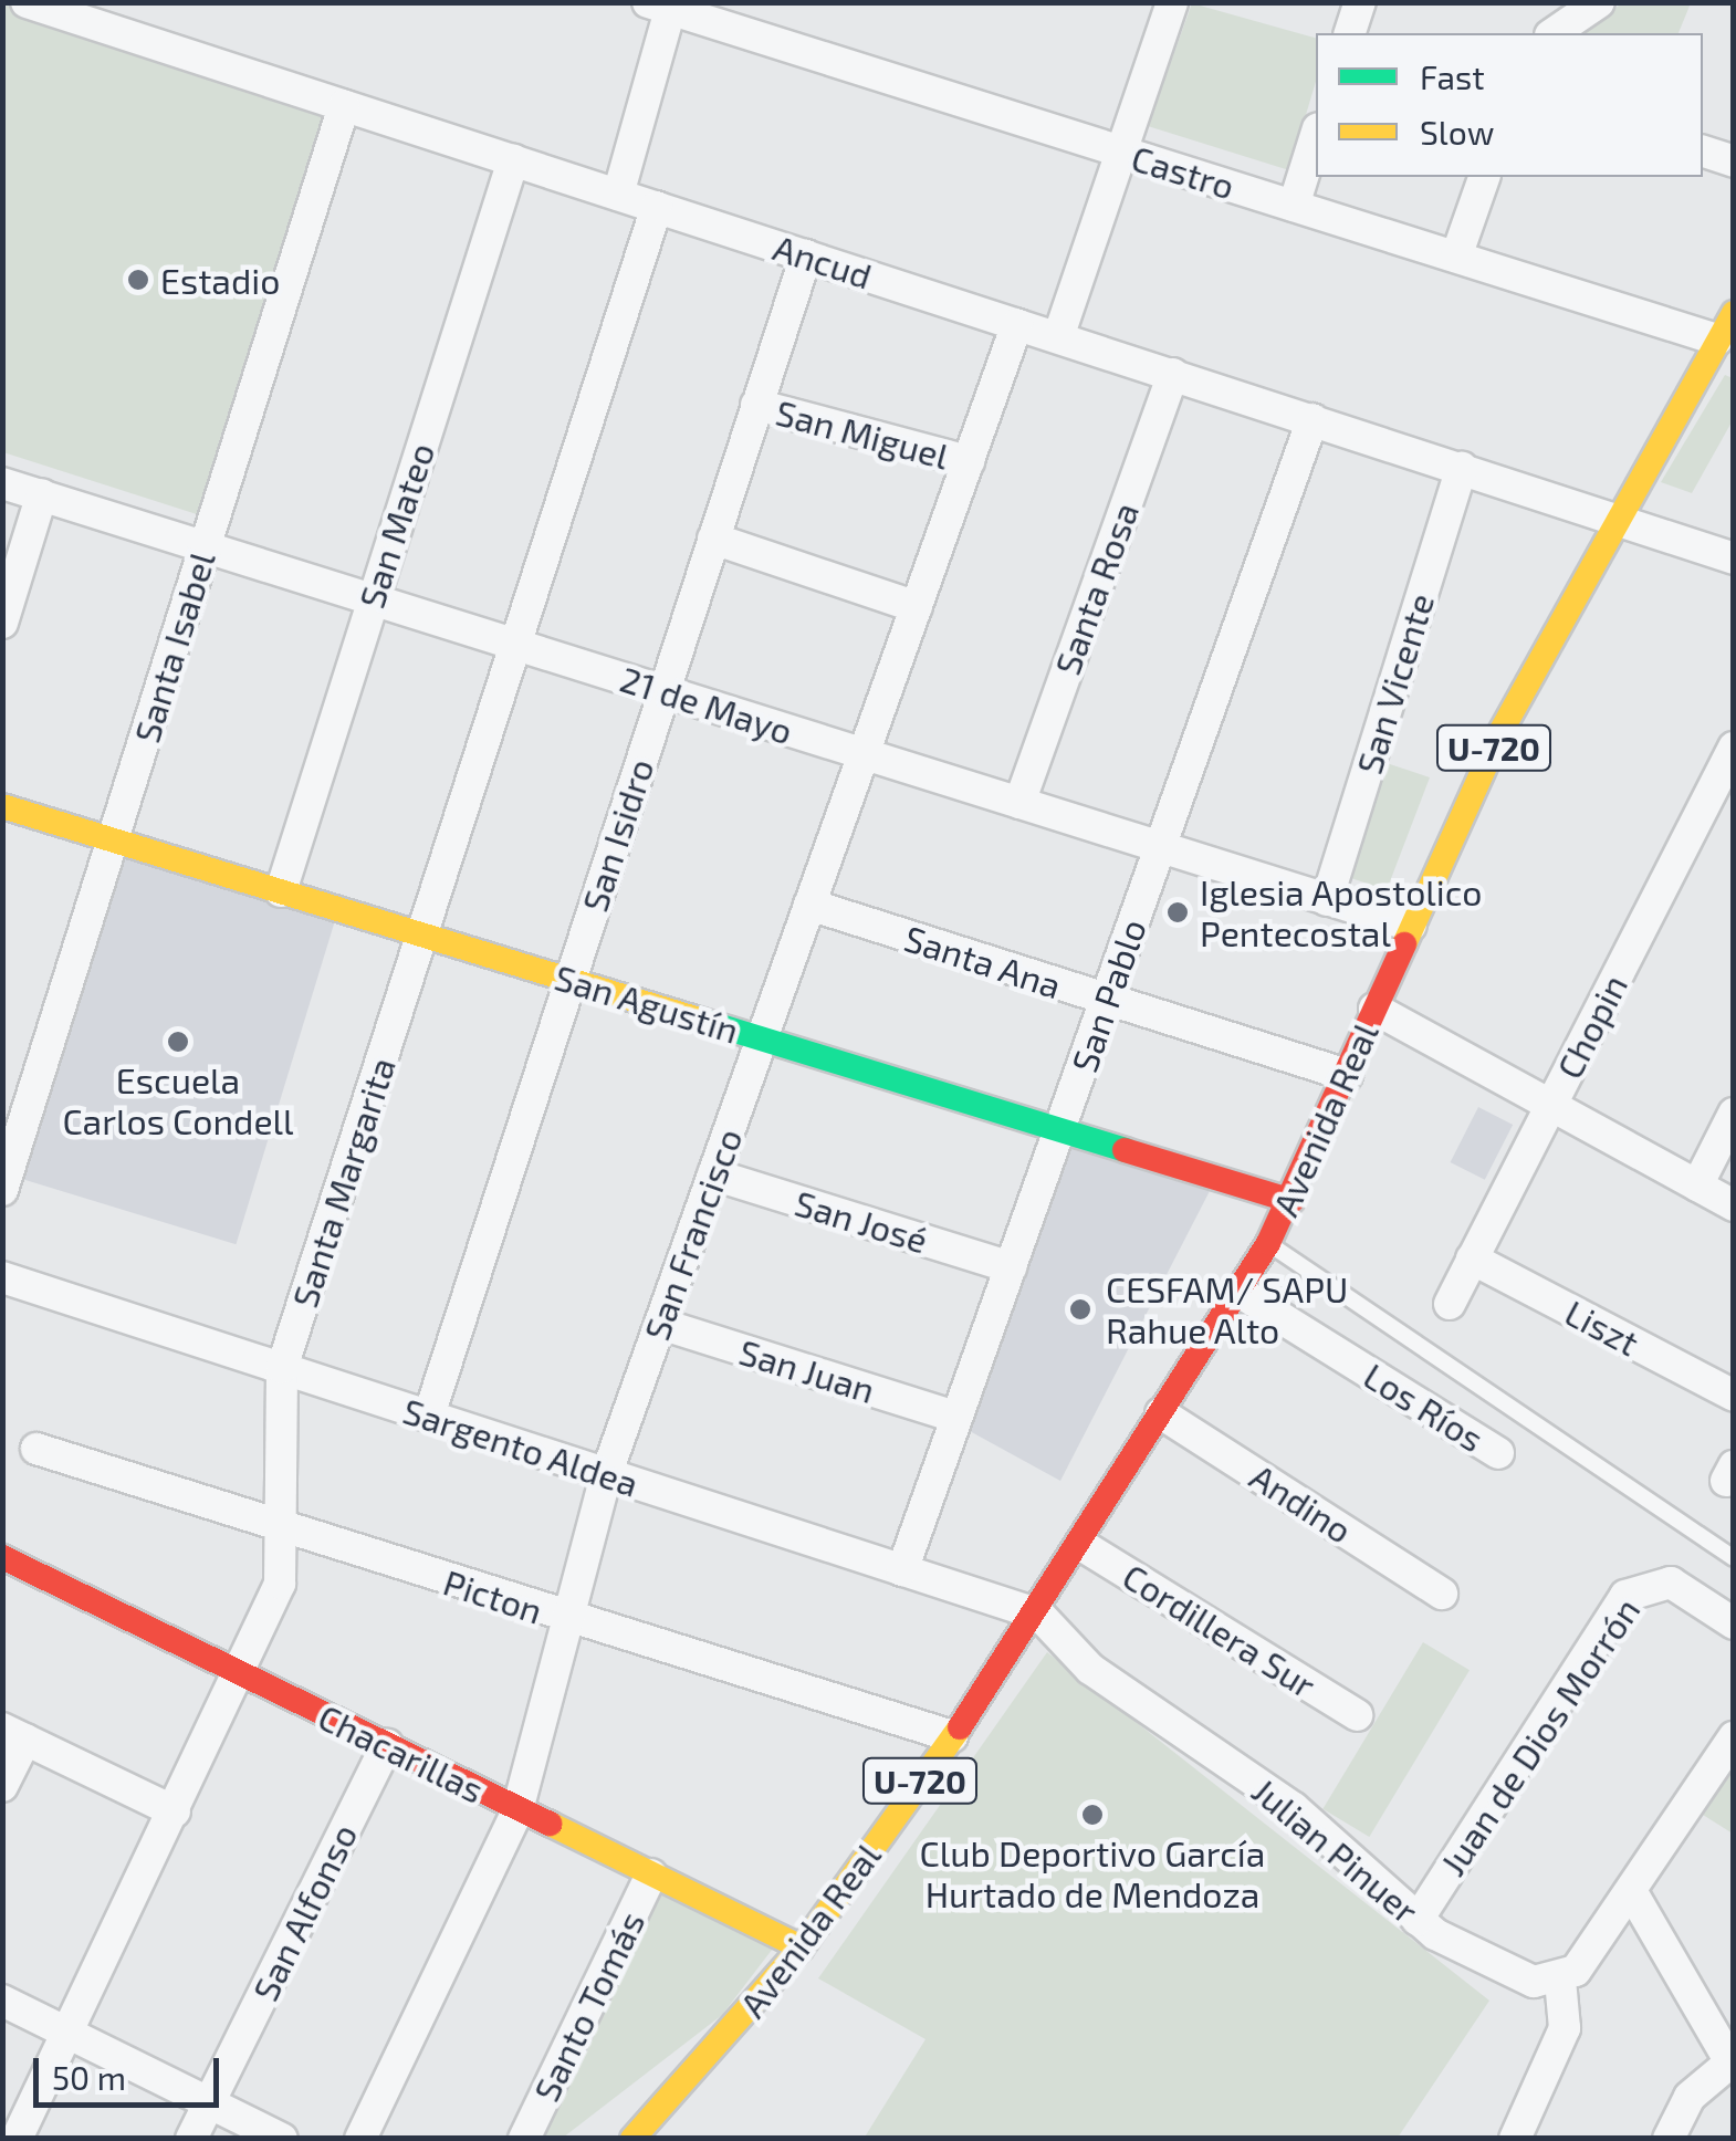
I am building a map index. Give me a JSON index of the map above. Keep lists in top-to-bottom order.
{
  "streets": {
    "street": [
      "Castro",
      "Ancud",
      "San Miguel",
      "San Mateo",
      "Santa Rosa",
      "Santa Isabel",
      "San Vicente",
      "21 de Mayo",
      "U-720",
      "San Isidro",
      "Santa Ana",
      "San Pablo",
      "San Agustín",
      "Chopin",
      "Avenida Real",
      "Santa Margarita",
      "San José",
      "San Francisco",
      "Liszt",
      "San Juan",
      "Los Ríos",
      "Sargento Aldea",
      "Andino",
      "Picton",
      "Cordillera Sur",
      "Juan de Dios Morrón",
      "Chacarillas",
      "Julian Pinuer",
      "San Alfonso",
      "Santo Tomás"
    ]
  },
  "crossings": [
    ["Castro", "Avenida Real"],
    ["Ancud", "San Mateo"],
    ["Ancud", "Santa Rosa"],
    ["Ancud", "Santa Isabel"],
    ["Ancud", "San Vicente"],
    ["Ancud", "San Isidro"],
    ["Ancud", "San Pablo"],
    ["Ancud", "Avenida Real"],
    ["Ancud", "Santa Margarita"],
    ["Ancud", "San Francisco"],
    ["San Miguel", "San Isidro"],
    ["San Miguel", "San Francisco"],
    ["San Mateo", "21 de Mayo"],
    ["San Mateo", "San Agustín"],
    ["Santa Rosa", "21 de Mayo"],
    ["Santa Isabel", "21 de Mayo"],
    ["Santa Isabel", "San Agustín"],
    ["San Vicente", "21 de Mayo"],
    ["21 de Mayo", "San Isidro"],
    ["21 de Mayo", "San Pablo"],
    ["21 de Mayo", "Avenida Real"],
    ["21 de Mayo", "Santa Margarita"],
    ["21 de Mayo", "San Francisco"],
    ["San Isidro", "San Agustín"],
    ["San Isidro", "Sargento Aldea"],
    ["Santa Ana", "San Pablo"],
    ["Santa Ana", "Avenida Real"],
    ["Santa Ana", "San Francisco"],
    ["San Pablo", "San Agustín"],
    ["San Pablo", "San José"],
    ["San Pablo", "San Juan"],
    ["San Pablo", "Sargento Aldea"],
    ["San Agustín", "Avenida Real"],
    ["San Agustín", "Santa Margarita"],
    ["San Agustín", "San Francisco"],
    ["Chopin", "Liszt"],
    ["Avenida Real", "Los Ríos"],
    ["Avenida Real", "Sargento Aldea"],
    ["Avenida Real", "Andino"],
    ["Avenida Real", "Picton"],
    ["Avenida Real", "Cordillera Sur"],
    ["Avenida Real", "Chacarillas"],
    ["Avenida Real", "Julian Pinuer"],
    ["Santa Margarita", "Sargento Aldea"],
    ["Santa Margarita", "Picton"],
    ["Santa Margarita", "Chacarillas"],
    ["San José", "San Francisco"],
    ["San Francisco", "San Juan"],
    ["San Francisco", "Sargento Aldea"],
    ["San Francisco", "Picton"],
    ["San Francisco", "Chacarillas"],
    ["Sargento Aldea", "Julian Pinuer"],
    ["Juan de Dios Morrón", "Julian Pinuer"],
    ["Chacarillas", "San Alfonso"],
    ["Chacarillas", "Santo Tomás"]
  ],
  "places": [
    "Estadio",
    "Iglesia Apostolico Pentecostal",
    "Escuela Carlos Condell",
    "CESFAM/ SAPU Rahue Alto",
    "Club Deportivo García Hurtado de Mendoza"
  ],
  "legend": ["Fast", "Slow"],
  "scale_bar": "50 m"
}
